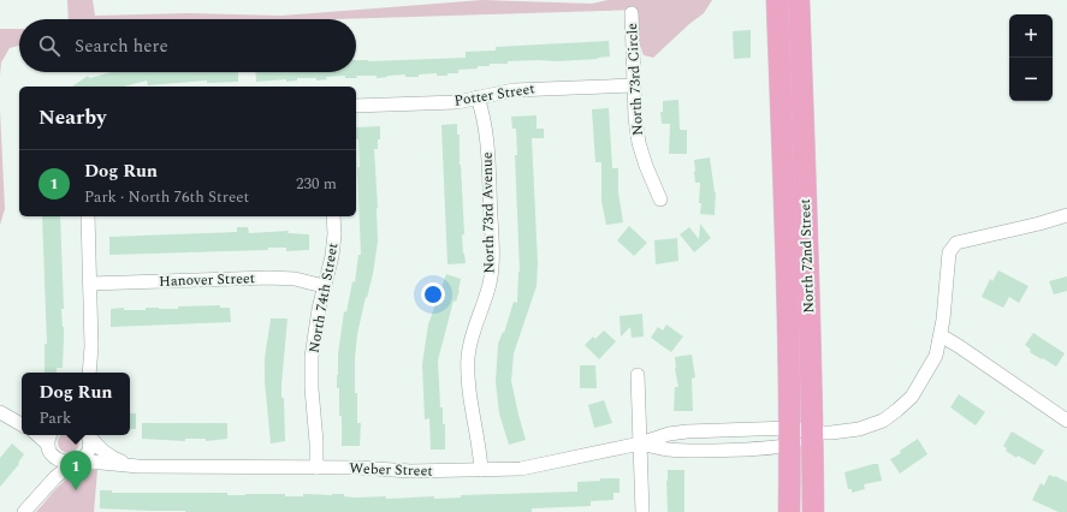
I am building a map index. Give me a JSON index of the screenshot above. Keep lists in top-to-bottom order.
{
  "streets": {
    "main road": ["North 72nd Street"],
    "street": [
      "North 73rd Circle",
      "Potter Street",
      "North 73rd Avenue",
      "Hanover Street",
      "North 74th Street",
      "Weber Street"
    ]
  },
  "crossings": [
    ["North 73rd Circle", "Potter Street"],
    ["Potter Street", "North 73rd Avenue"],
    ["North 73rd Avenue", "Weber Street"],
    ["North 72nd Street", "Weber Street"],
    ["Hanover Street", "North 74th Street"],
    ["North 74th Street", "Weber Street"]
  ],
  "page": {
    "map_buttons": ["+", "−"],
    "search": "Search here",
    "heading": "Nearby",
    "list": [
      {
        "mark": "1",
        "name": "Dog Run",
        "note": "Park · North 76th Street",
        "value": "230 m"
      }
    ],
    "popup": ["Dog Run", "Park"],
    "pins": "1"
  }
}
